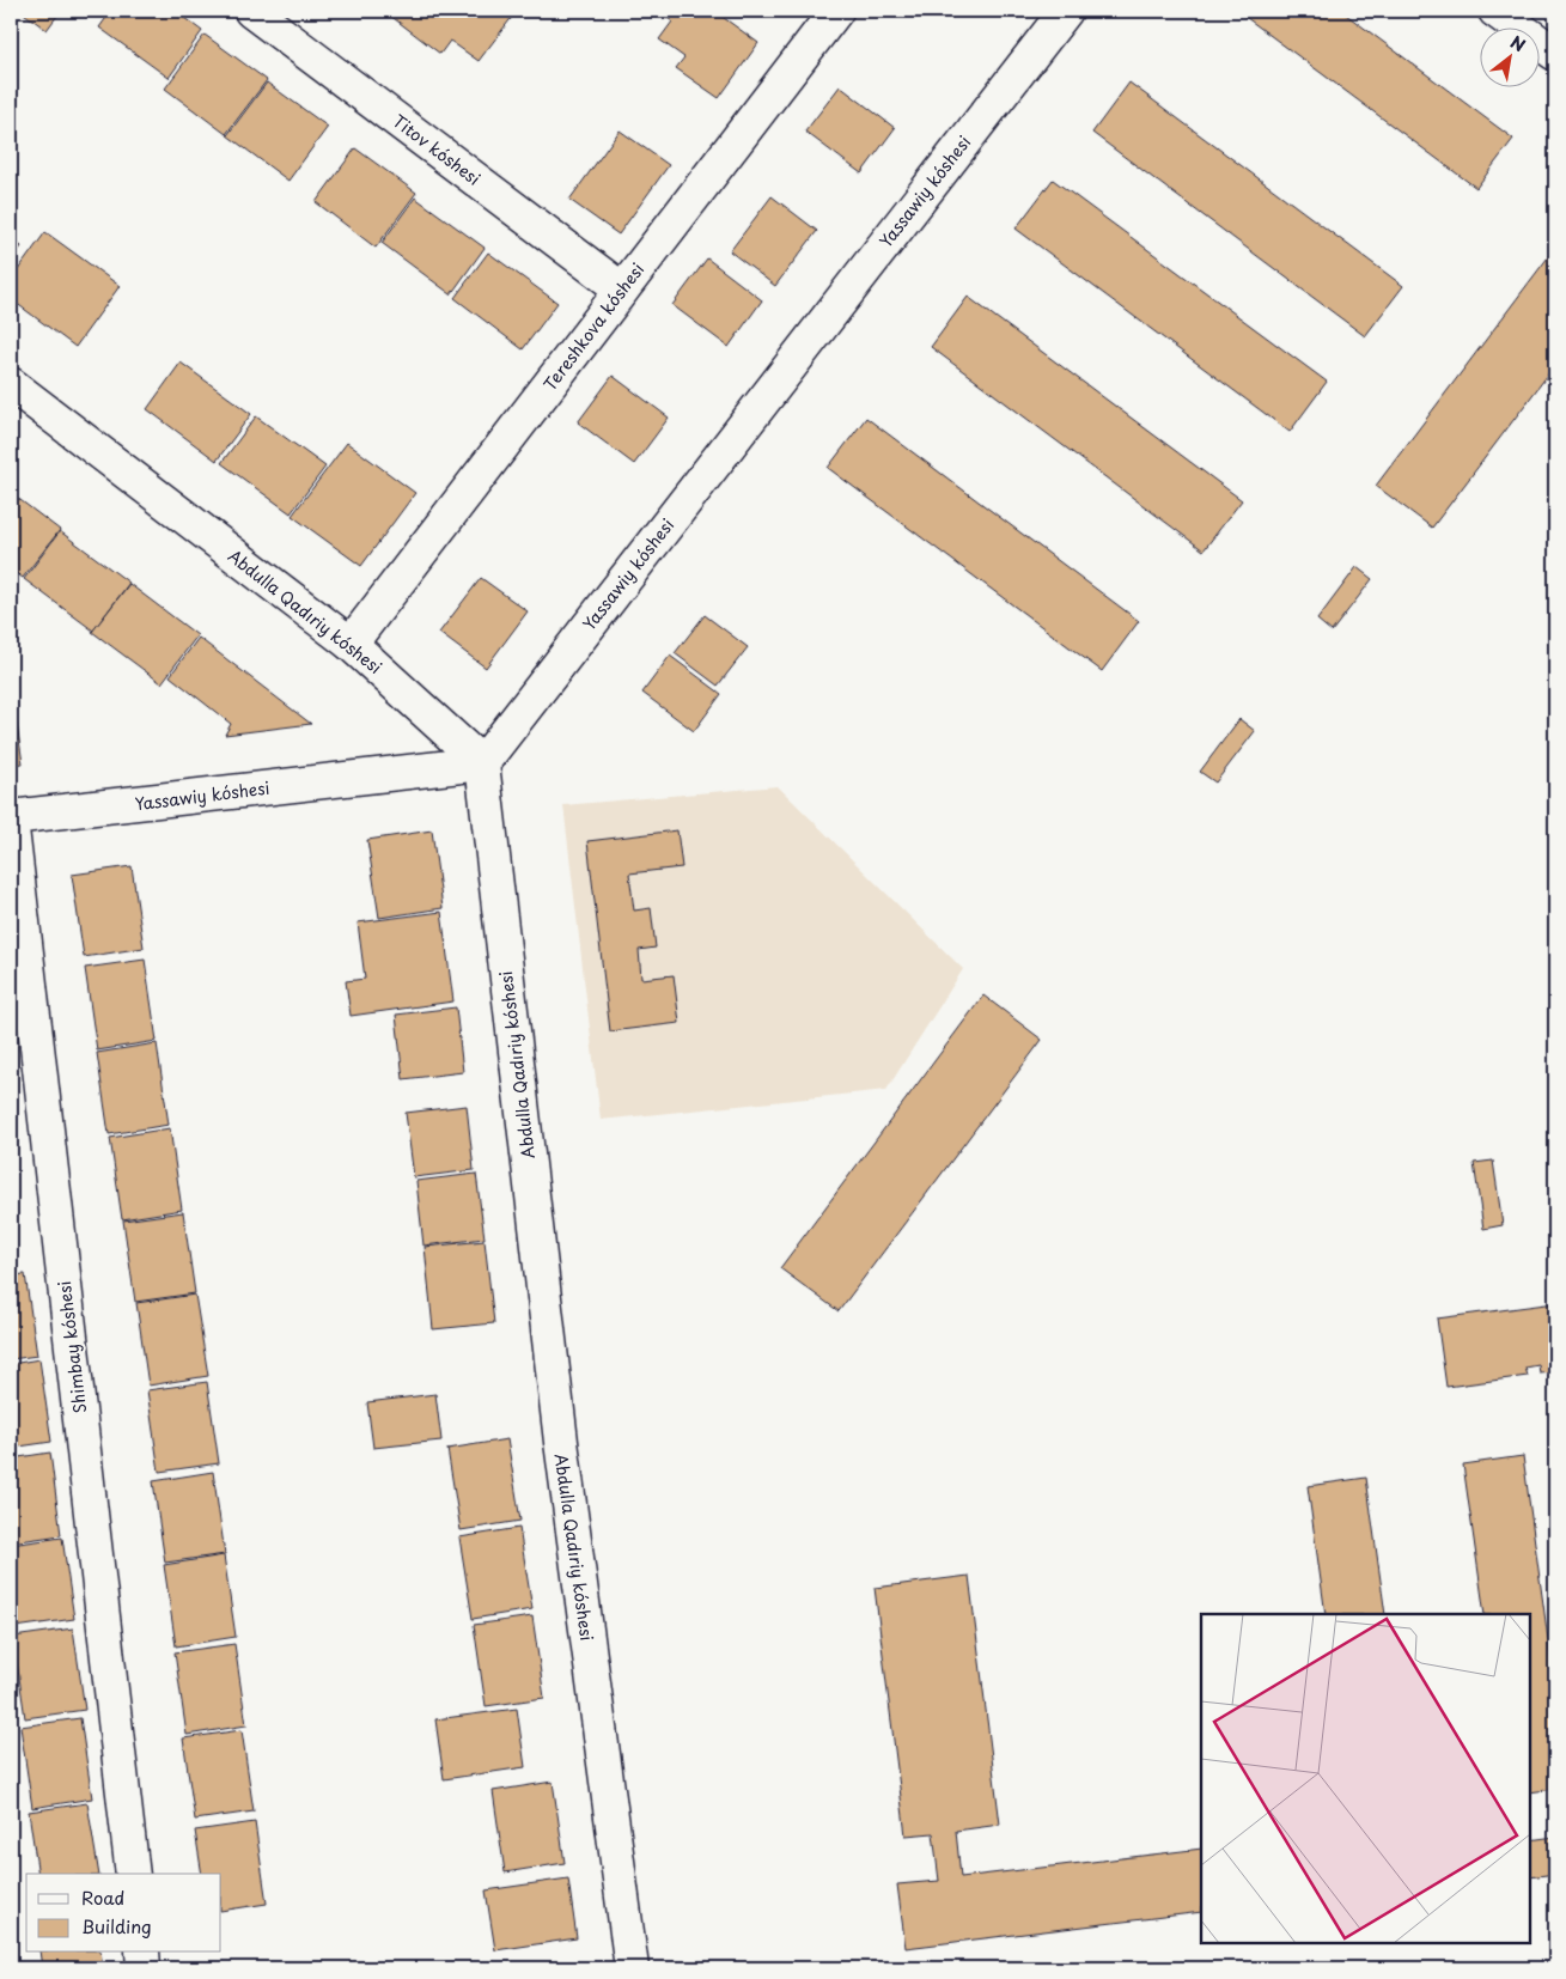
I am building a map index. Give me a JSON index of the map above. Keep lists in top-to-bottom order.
{
  "streets": {
    "street": [
      "Titov kóshesi",
      "Yassawiy kóshesi",
      "Tereshkova kóshesi",
      "Abdulla Qadıriy kóshesi",
      "Shimbay kóshesi"
    ]
  },
  "crossings": [
    ["Titov kóshesi", "Tereshkova kóshesi"],
    ["Yassawiy kóshesi", "Abdulla Qadıriy kóshesi"],
    ["Yassawiy kóshesi", "Shimbay kóshesi"],
    ["Tereshkova kóshesi", "Abdulla Qadıriy kóshesi"]
  ],
  "legend": ["Road", "Building"],
  "north": "top right"
}
